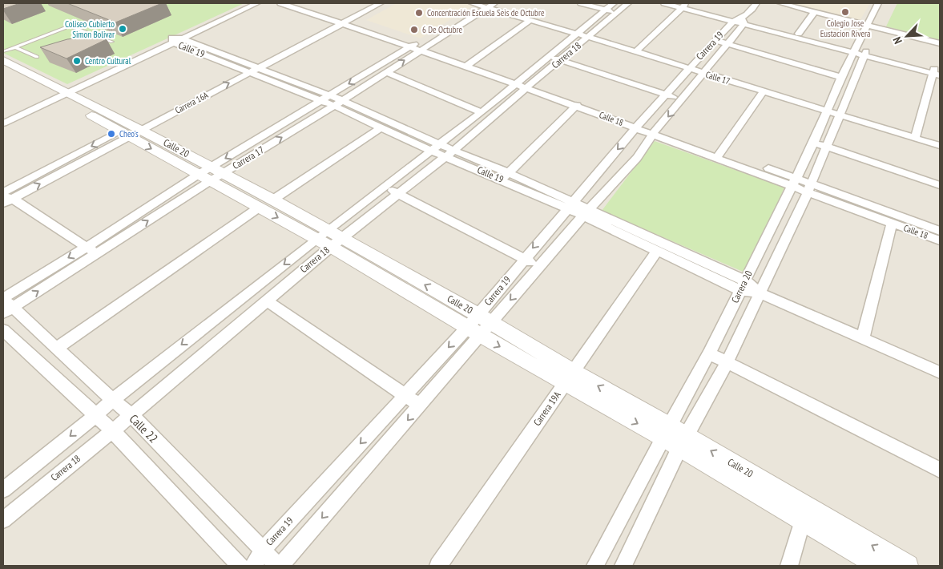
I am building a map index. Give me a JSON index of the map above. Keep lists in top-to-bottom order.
{
  "streets": {
    "street": [
      "Carrera 19",
      "Calle 19",
      "Carrera 18",
      "Calle 17",
      "Carrera 16A",
      "Calle 18",
      "Calle 20",
      "Carrera 17",
      "Carrera 20",
      "Carrera 19A",
      "Calle 22"
    ]
  },
  "crossings": [
    ["Carrera 19", "Calle 19"],
    ["Carrera 19", "Calle 17"],
    ["Carrera 19", "Calle 18"],
    ["Carrera 19", "Calle 20"],
    ["Carrera 19", "Calle 22"],
    ["Calle 19", "Carrera 18"],
    ["Calle 19", "Carrera 16A"],
    ["Calle 19", "Carrera 17"],
    ["Calle 19", "Carrera 20"],
    ["Calle 19", "Carrera 19A"],
    ["Carrera 18", "Calle 17"],
    ["Carrera 18", "Calle 18"],
    ["Carrera 18", "Calle 20"],
    ["Carrera 18", "Calle 22"],
    ["Calle 17", "Carrera 17"],
    ["Calle 17", "Carrera 20"],
    ["Carrera 16A", "Calle 18"],
    ["Carrera 16A", "Calle 20"],
    ["Calle 18", "Carrera 17"],
    ["Calle 18", "Carrera 20"],
    ["Calle 20", "Carrera 17"],
    ["Calle 20", "Carrera 20"],
    ["Calle 20", "Carrera 19A"],
    ["Carrera 17", "Calle 22"]
  ],
  "places": [
    "Colegio Jose Eustacion Rivera",
    "Concentración Escuela Seis de Octubre",
    "Coliseo Cubierto Simon Bolivar",
    "6 De Octubre",
    "Centro Cultural",
    "Cheo's"
  ],
  "north": "bottom left"
}
